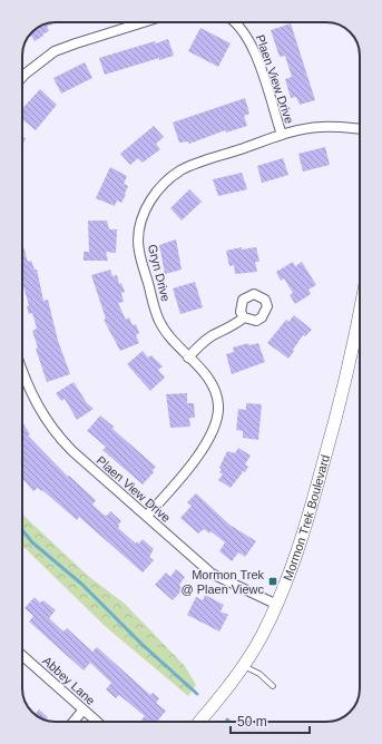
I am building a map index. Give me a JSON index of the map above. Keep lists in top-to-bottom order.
{
  "streets": {
    "main road": ["Mormon Trek Boulevard"],
    "street": ["Plaen View Drive", "Gryn Drive", "Abbey Lane"]
  },
  "crossings": [
    ["Plaen View Drive", "Gryn Drive"],
    ["Plaen View Drive", "Mormon Trek Boulevard"]
  ],
  "places": {
    "transit": ["Mormon Trek @ Plaen Viewc"]
  },
  "scale_bar": "50 m"
}
